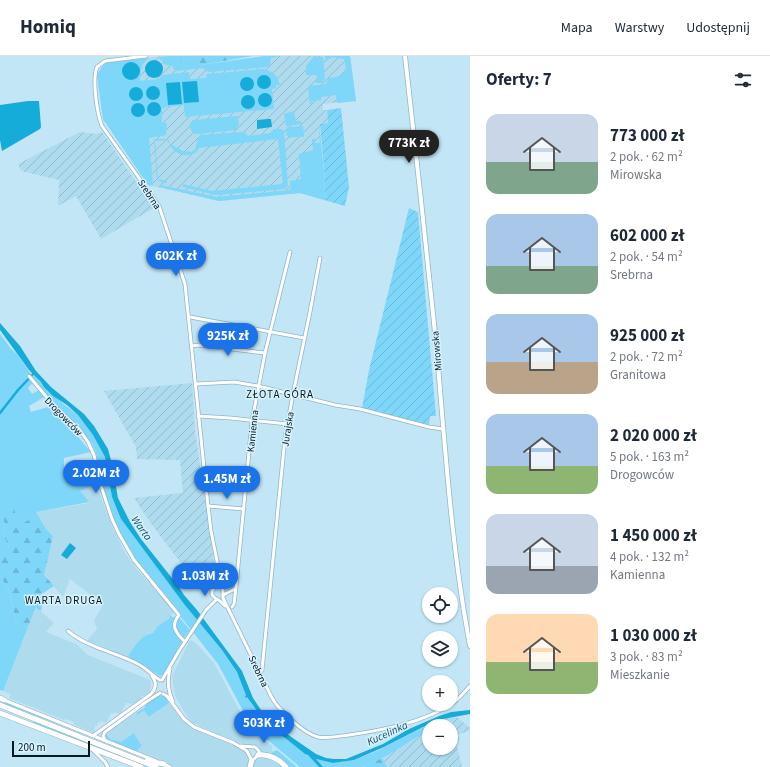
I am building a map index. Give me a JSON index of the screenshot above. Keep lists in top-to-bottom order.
{
  "streets": {
    "street": [
      "Srebrna",
      "Mirowska",
      "Drogowców",
      "Jurajska",
      "Kamienna"
    ]
  },
  "crossings": [
    ["Srebrna", "Jurajska"]
  ],
  "districts": ["ZŁOTA GÓRA", "WARTA DRUGA"],
  "water": ["Warta", "Kucelinka"],
  "scale_bar": "200 m",
  "page": {
    "header": "Homiq",
    "nav": ["Mapa", "Warstwy", "Udostępnij"],
    "heading": "Oferty: 7",
    "list": [
      {
        "name": "773 000 zł",
        "note": "2 pok. · 62 m² · Mirowska"
      },
      {
        "name": "602 000 zł",
        "note": "2 pok. · 54 m² · Srebrna"
      },
      {
        "name": "925 000 zł",
        "note": "2 pok. · 72 m² · Granitowa"
      },
      {
        "name": "2 020 000 zł",
        "note": "5 pok. · 163 m² · Drogowców"
      },
      {
        "name": "1 450 000 zł",
        "note": "4 pok. · 132 m² · Kamienna"
      },
      {
        "name": "1 030 000 zł",
        "note": "3 pok. · 83 m² · Mieszkanie"
      }
    ],
    "price": [
      "773K zł",
      "602K zł",
      "925K zł",
      "2.02M zł",
      "1.45M zł",
      "1.03M zł",
      "503K zł"
    ],
    "map_buttons": ["+", "−"],
    "scale": "200 m"
  }
}
